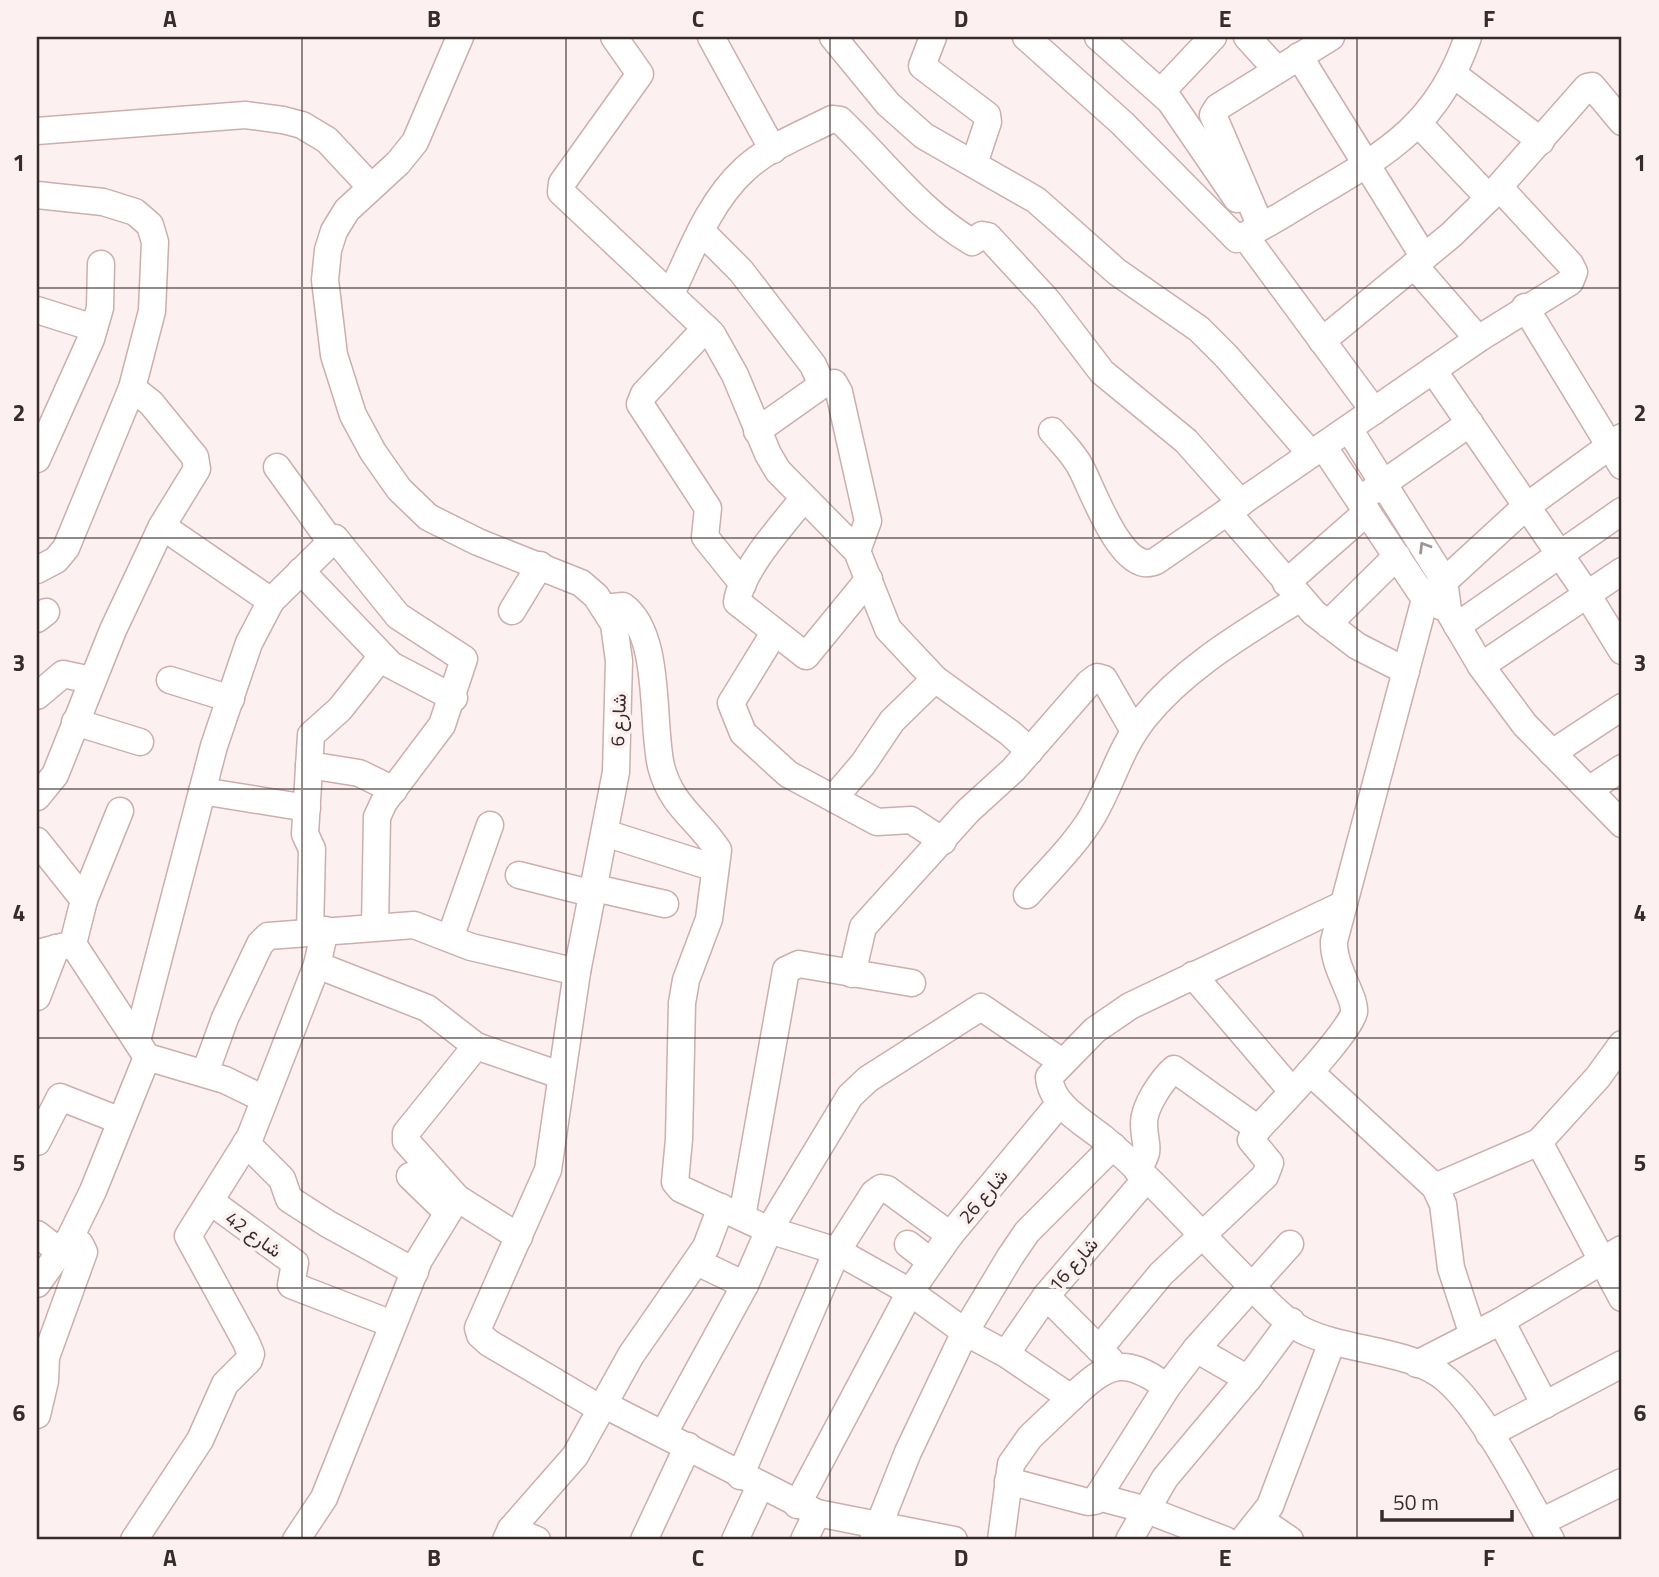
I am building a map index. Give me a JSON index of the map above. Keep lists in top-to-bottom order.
{
  "streets": {
    "street": [
      "شارع 6",
      "شارع 26",
      "شارع 42",
      "شارع 16"
    ]
  },
  "scale_bar": "50 m",
  "grid": {
    "columns": [
      "A",
      "B",
      "C",
      "D",
      "E",
      "F"
    ],
    "rows": [
      "1",
      "2",
      "3",
      "4",
      "5",
      "6"
    ]
  }
}
